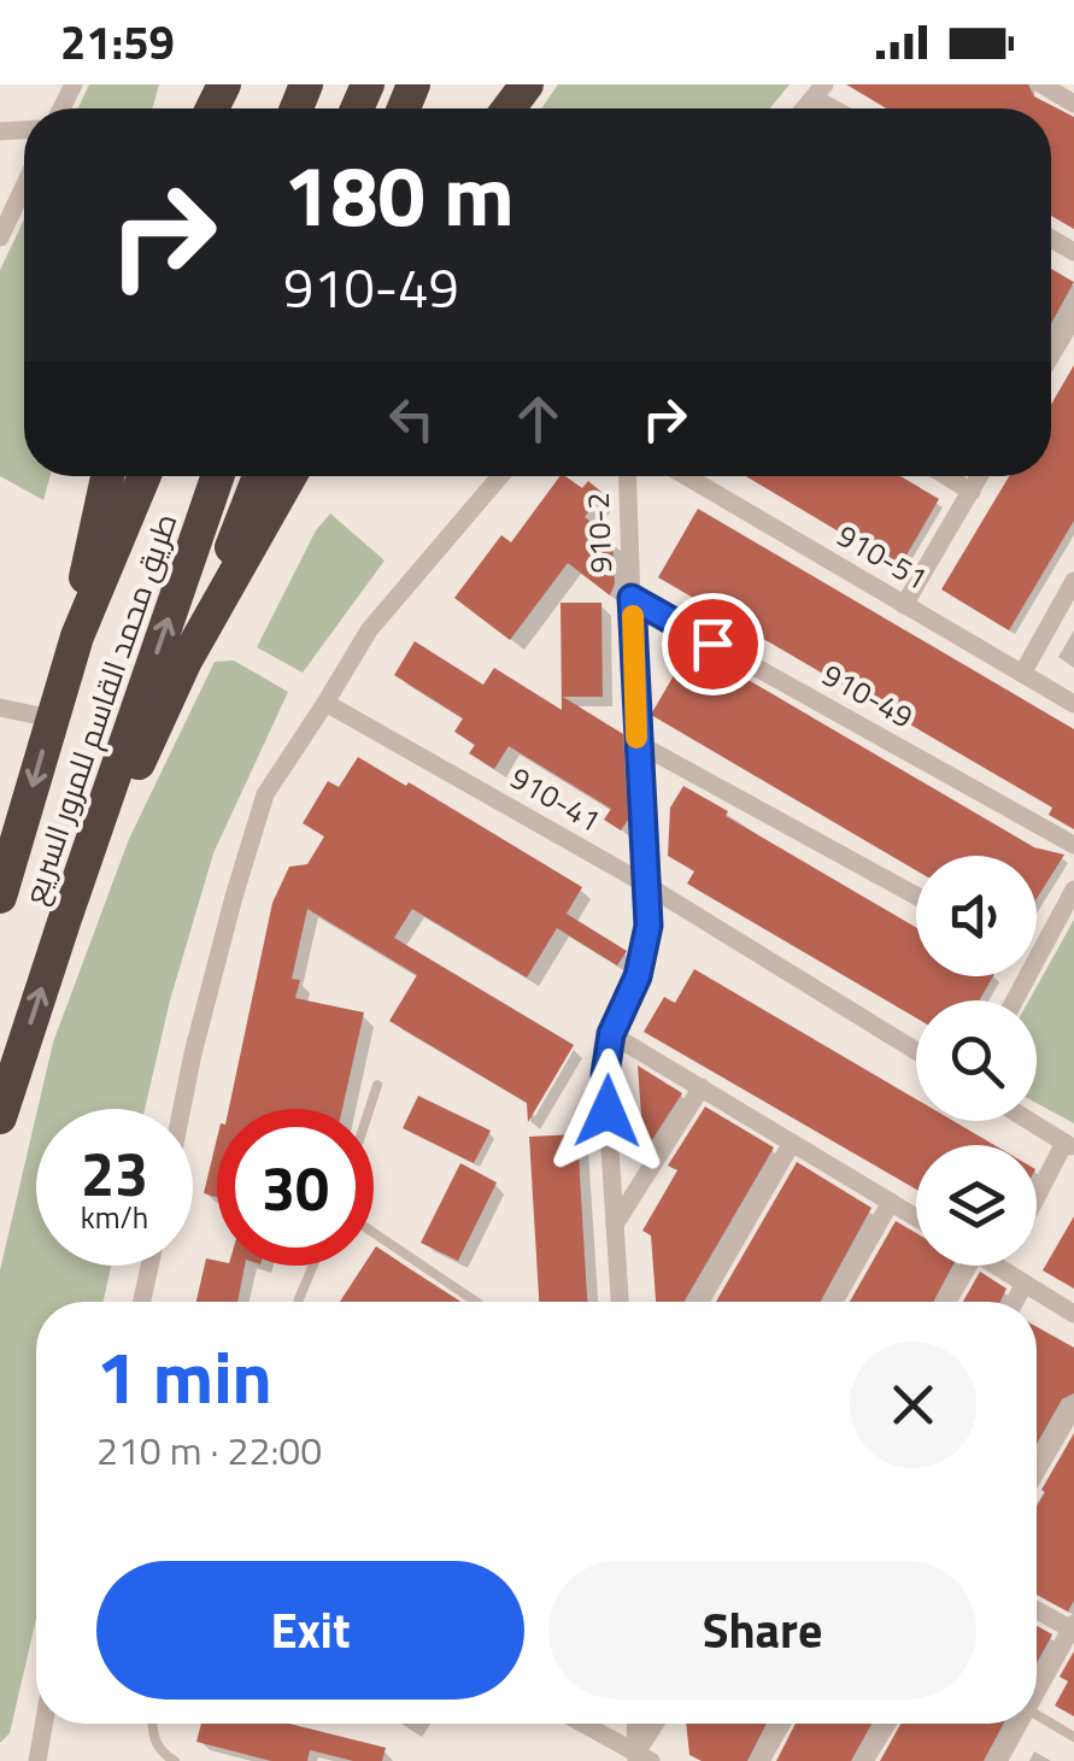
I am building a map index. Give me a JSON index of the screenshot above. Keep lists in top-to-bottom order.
{
  "streets": {
    "highway": ["طريق محمد القاسم للمرور السريع"],
    "street": [
      "910-2",
      "910-51",
      "910-49",
      "910-41"
    ]
  },
  "crossings": [
    ["910-2", "910-49"],
    ["910-2", "910-41"]
  ],
  "page": {
    "status": "21:59",
    "turn": ["180 m", "910-49"],
    "speed": "23 km/h",
    "limit": "30",
    "heading": ["1 min", "210 m · 22:00"],
    "buttons": ["Exit", "Share"]
  }
}
